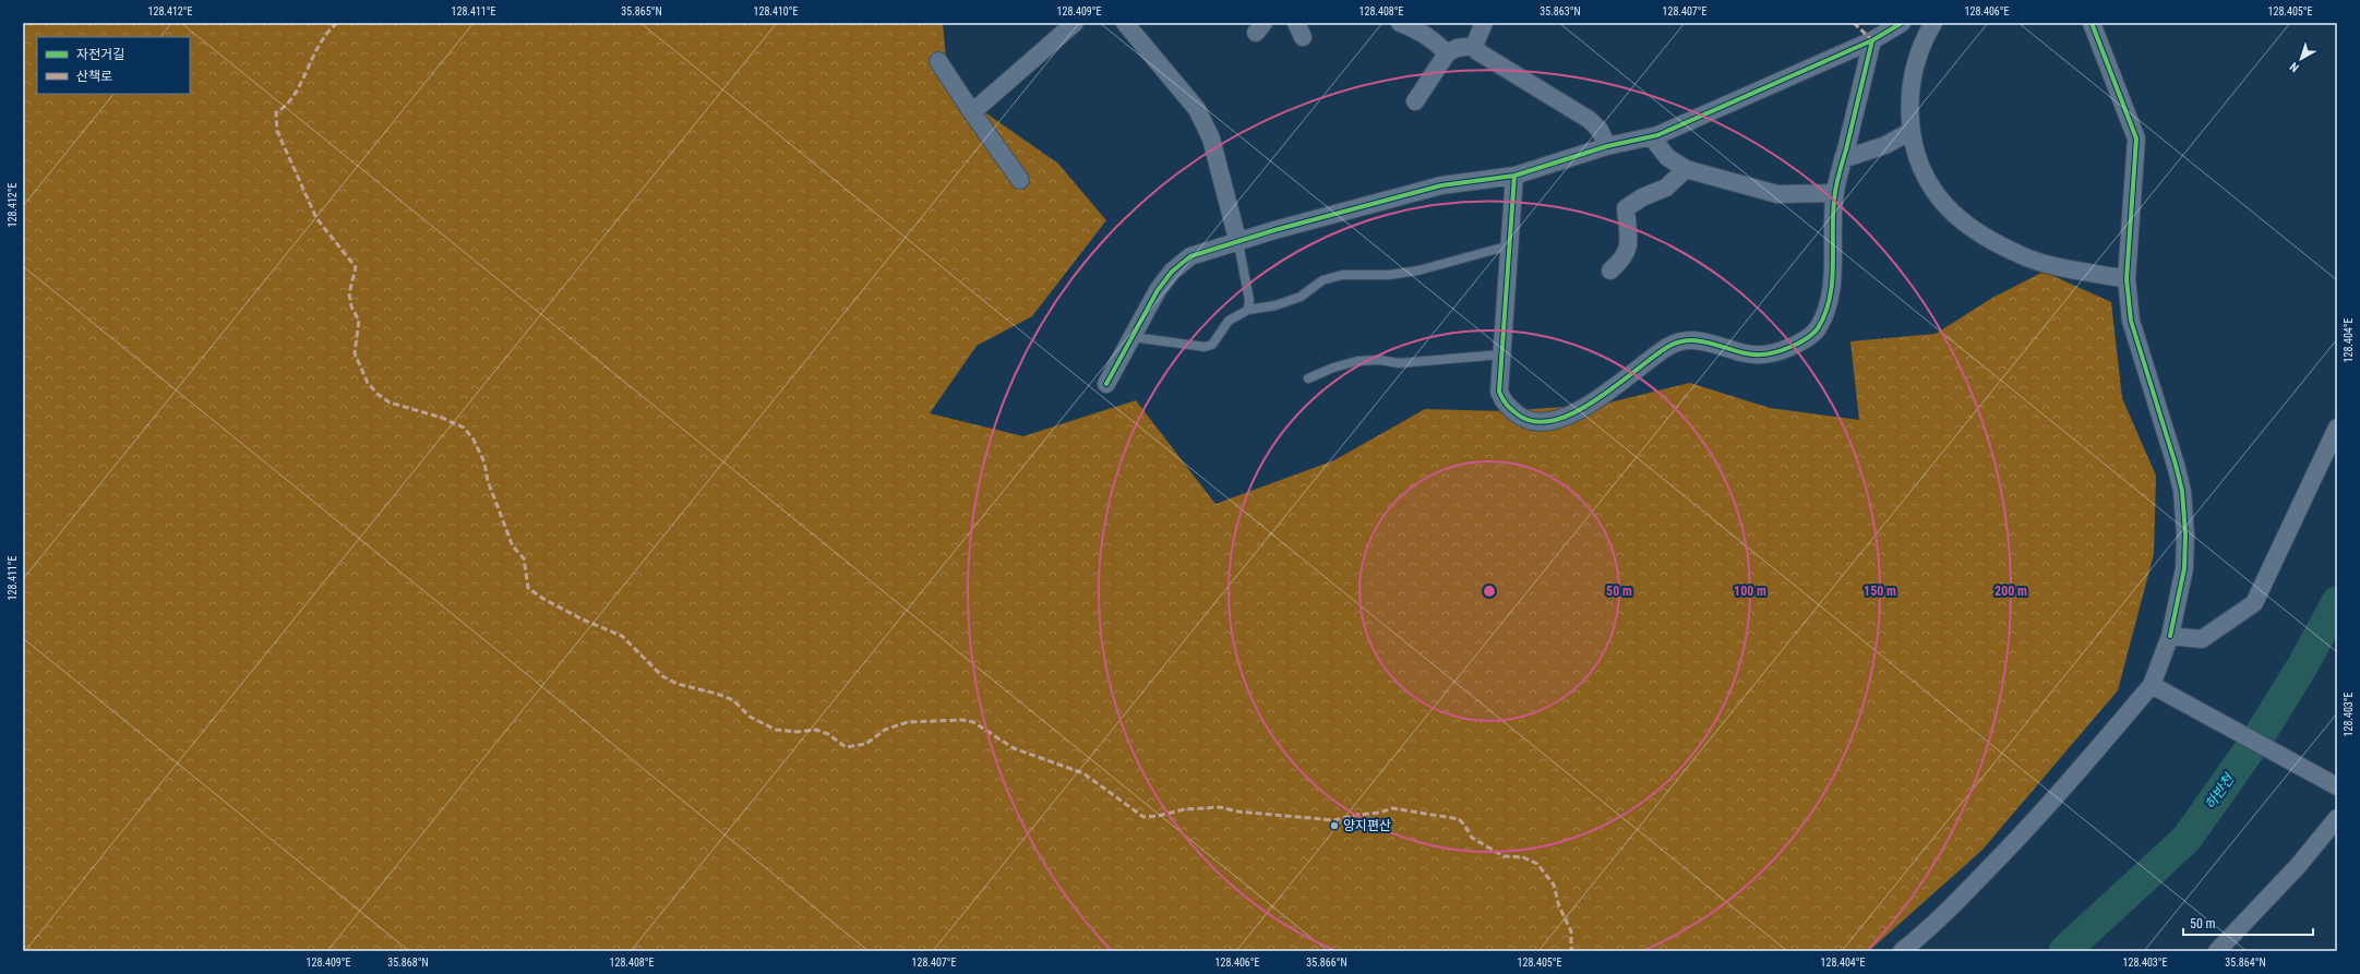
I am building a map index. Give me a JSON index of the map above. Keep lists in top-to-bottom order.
{
  "water": ["하반천"],
  "places": ["양지편산"],
  "legend": ["자전거길", "산책로"],
  "scale_bar": "50 m",
  "north": "bottom left",
  "coordinates": [
    "128.412°E",
    "128.411°E",
    "35.865°N",
    "128.410°E",
    "128.409°E",
    "128.408°E",
    "35.863°N",
    "128.407°E",
    "128.406°E",
    "128.405°E",
    "128.404°E",
    "128.403°E",
    "35.868°N",
    "35.866°N",
    "35.864°N"
  ],
  "rings": [
    "50 m",
    "100 m",
    "150 m",
    "200 m"
  ]
}
